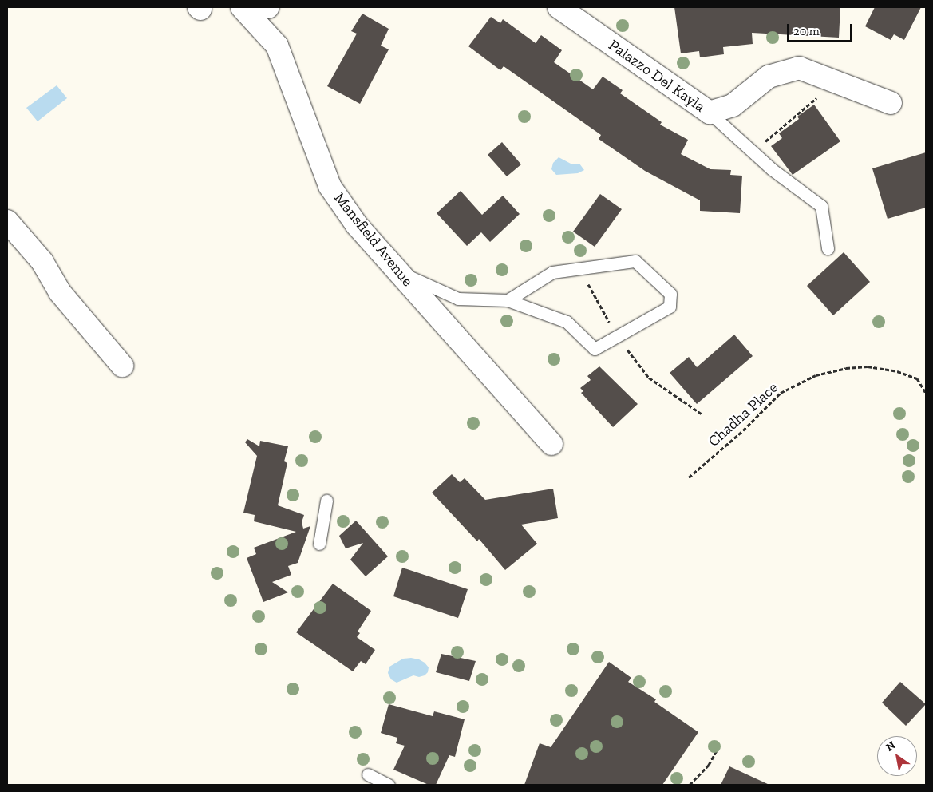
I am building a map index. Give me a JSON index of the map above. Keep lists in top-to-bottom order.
{
  "streets": {
    "street": ["Palazzo Del Kayla", "Mansfield Avenue"],
    "path": ["Chadha Place"]
  },
  "scale_bar": "20 m",
  "north": "top left"
}
